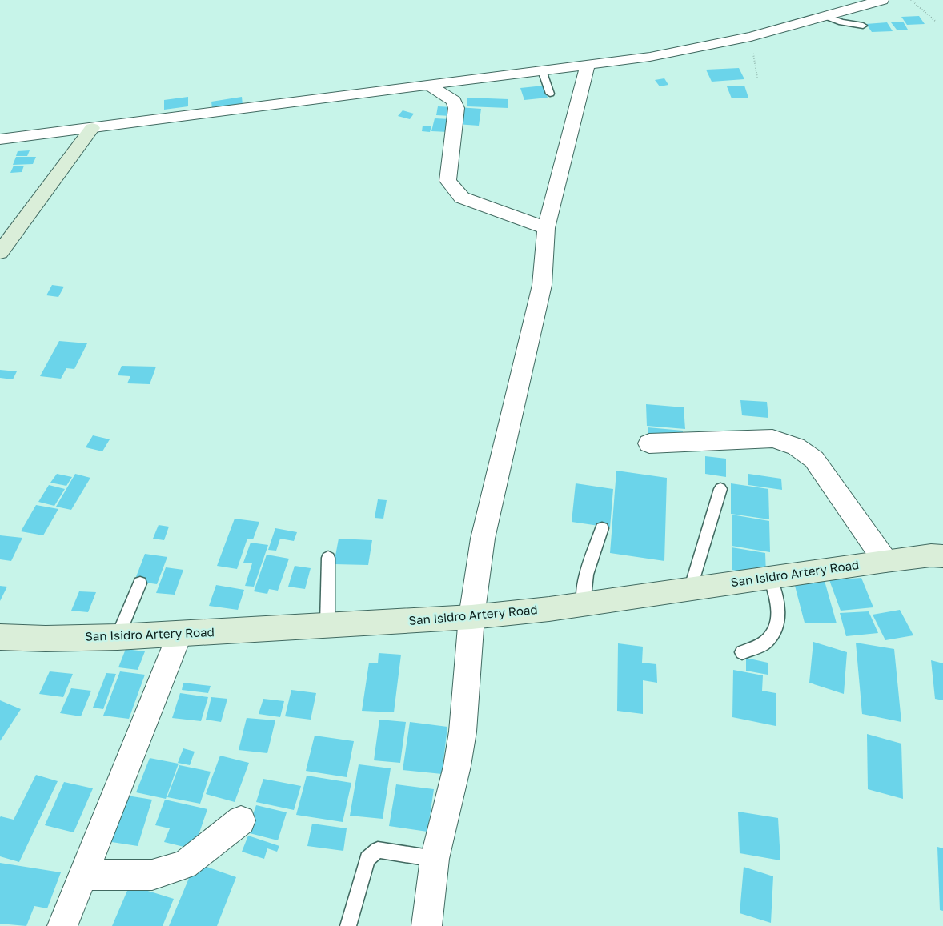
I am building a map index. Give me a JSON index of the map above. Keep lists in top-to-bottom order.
{
  "streets": {
    "street": ["San Isidro Artery Road"]
  }
}
